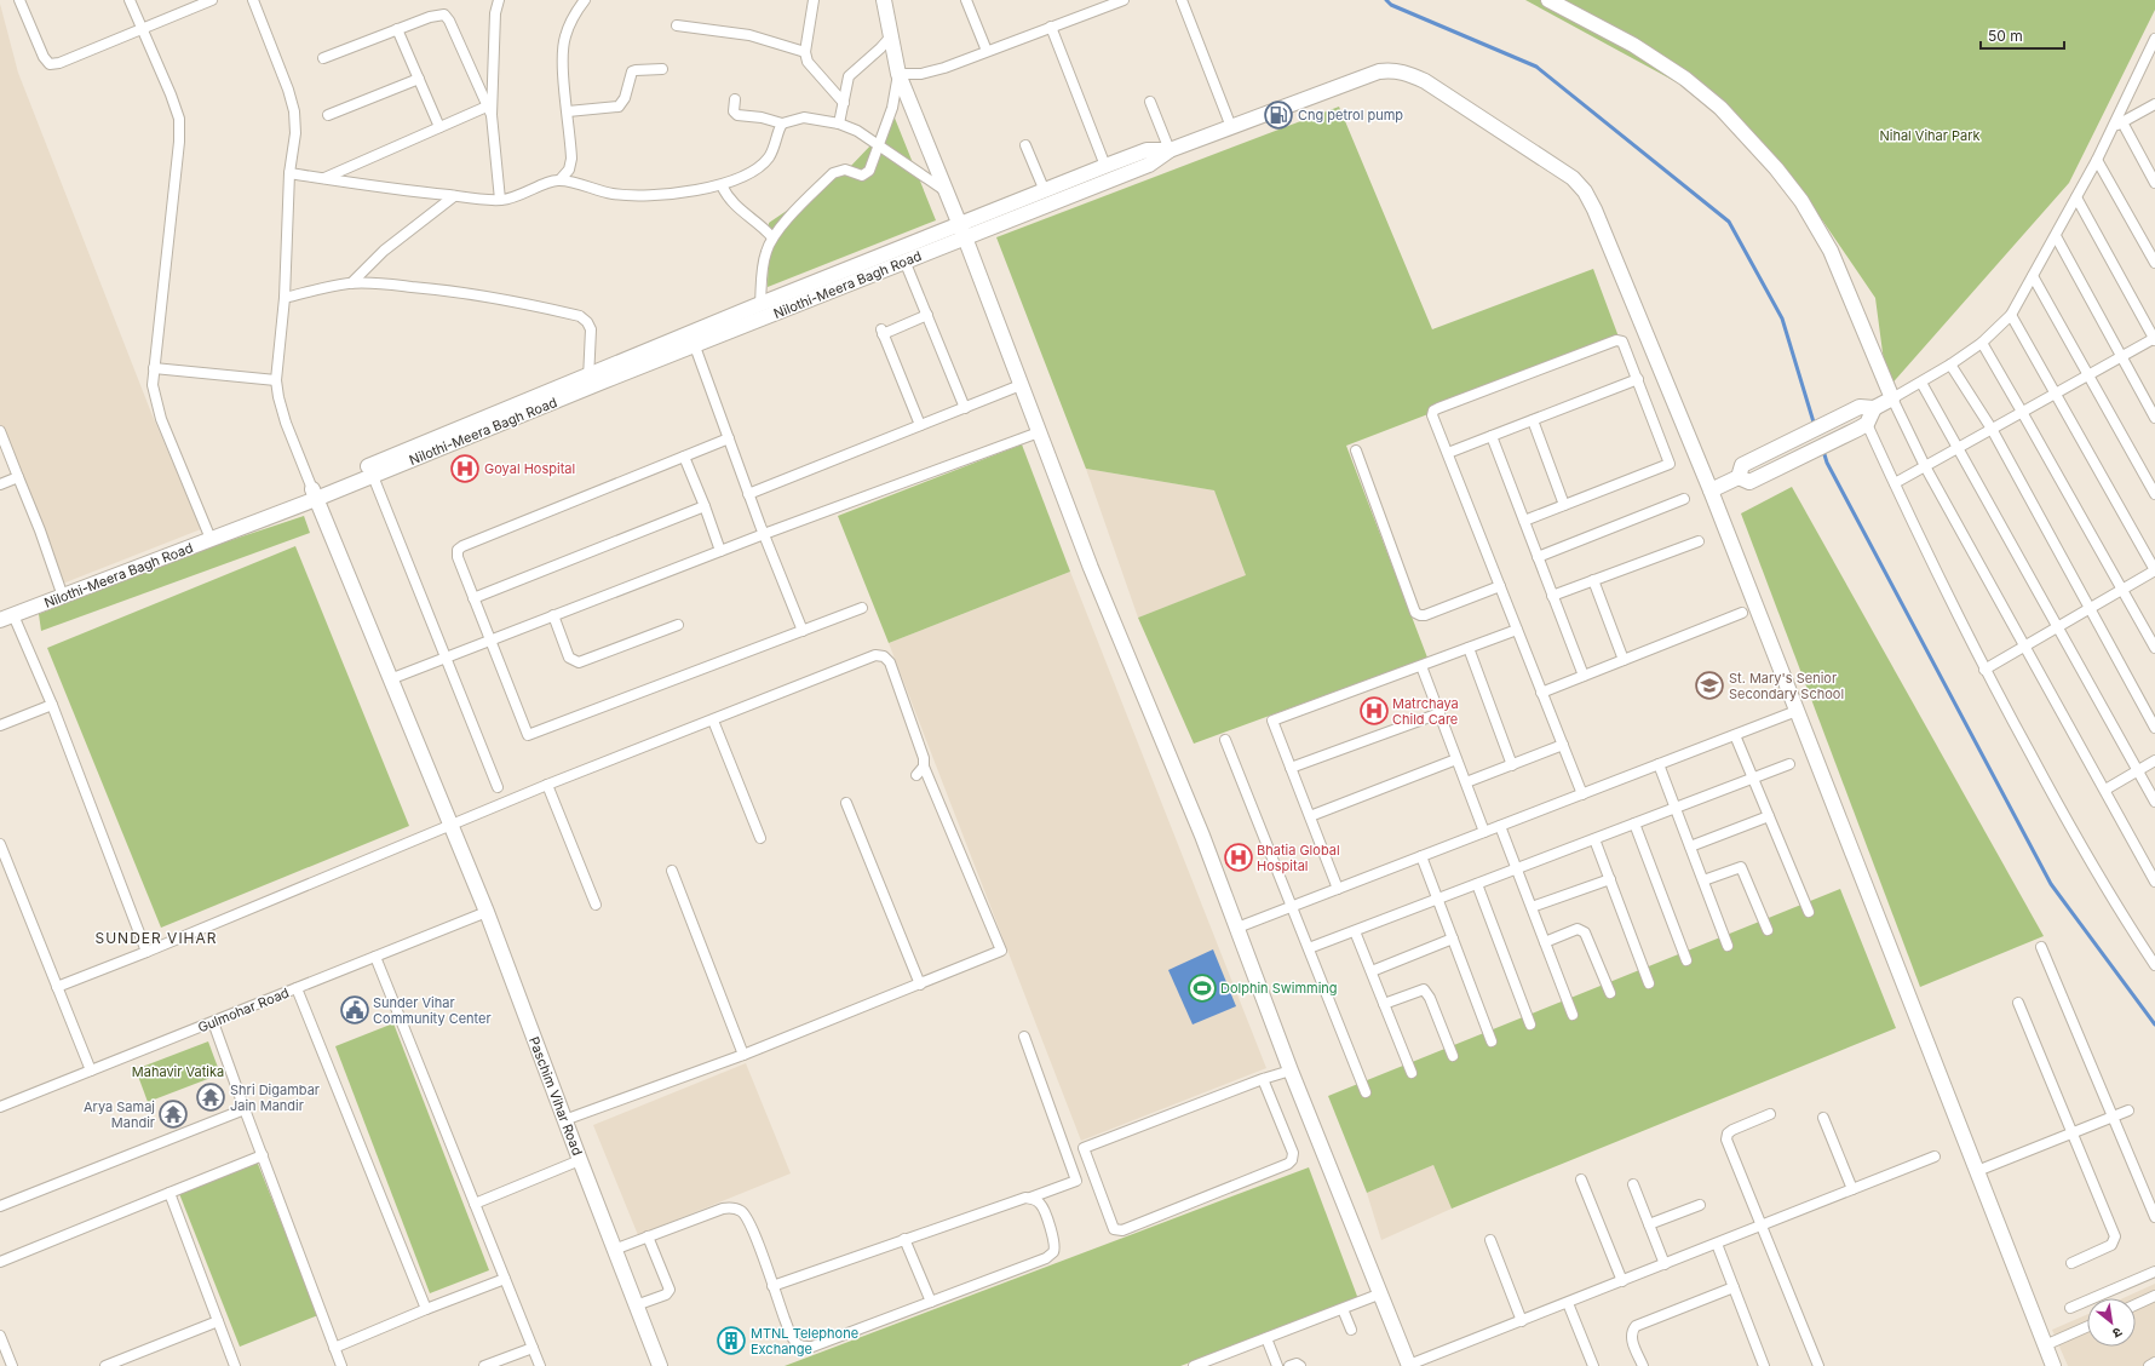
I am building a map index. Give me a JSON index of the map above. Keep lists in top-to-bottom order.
{
  "streets": {
    "street": ["Nilothi-Meera Bagh Road", "Gulmohar Road", "Paschim Vihar Road"]
  },
  "crossings": [
    ["Nilothi-Meera Bagh Road", "Paschim Vihar Road"],
    ["Gulmohar Road", "Paschim Vihar Road"]
  ],
  "districts": ["SUNDER VIHAR"],
  "parks": ["Nihal Vihar Park", "Mahavir Vatika"],
  "places": {
    "fuel station": ["Cng petrol pump"],
    "hospital": ["Goyal Hospital", "Matrchaya Child Care", "Bhatia Global Hospital"],
    "school or university": ["St. Mary's Senior Secondary School"],
    "sports": ["Dolphin Swimming"],
    "public building": ["Sunder Vihar Community Center"],
    "temple": ["Shri Digambar Jain Mandir", "Arya Samaj Mandir"],
    "building": ["MTNL Telephone Exchange"]
  },
  "scale_bar": "50 m",
  "north": "bottom right"
}
